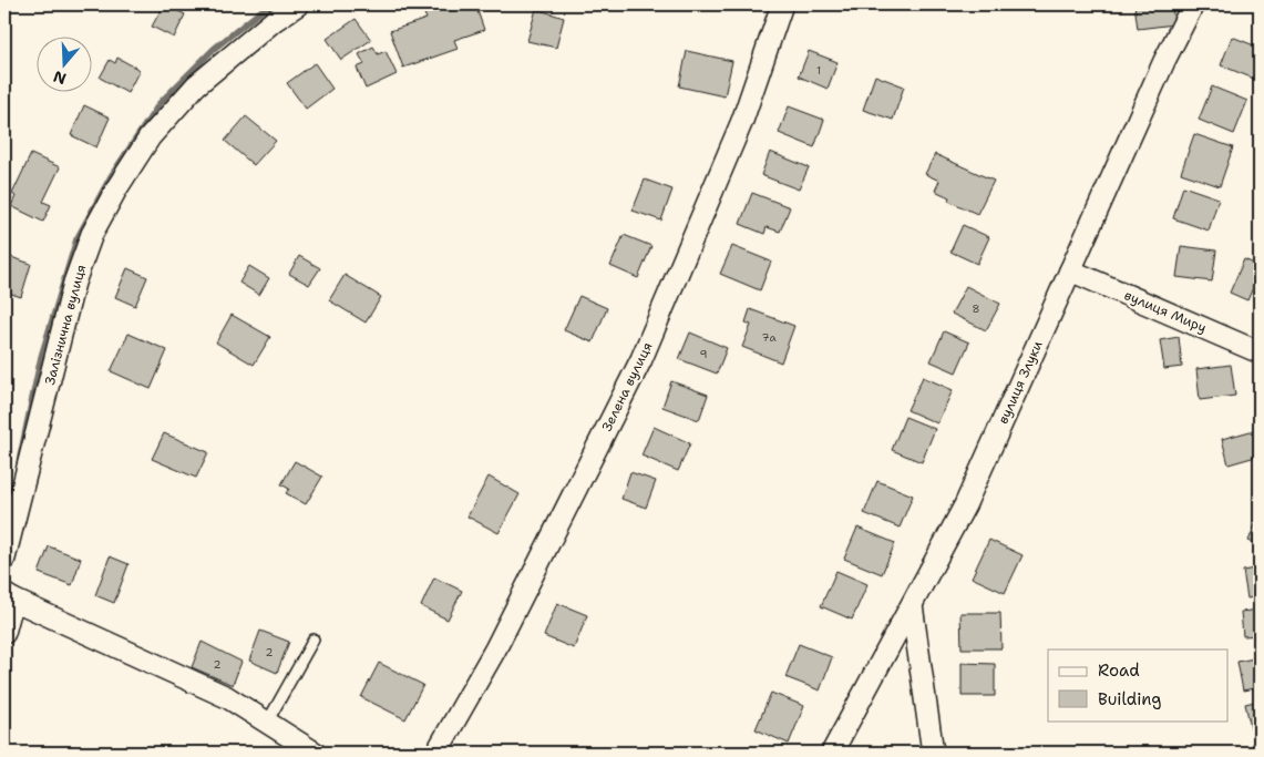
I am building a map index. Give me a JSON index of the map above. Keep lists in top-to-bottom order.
{
  "streets": {
    "street": [
      "вулиця Миру",
      "Залізнична вулиця",
      "вулиця Злуки",
      "Зелена вулиця"
    ]
  },
  "crossings": [
    ["вулиця Миру", "вулиця Злуки"]
  ],
  "house_numbers": [
    "1",
    "8",
    "7а",
    "9",
    "2",
    "2"
  ],
  "legend": ["Road", "Building"],
  "north": "bottom"
}
